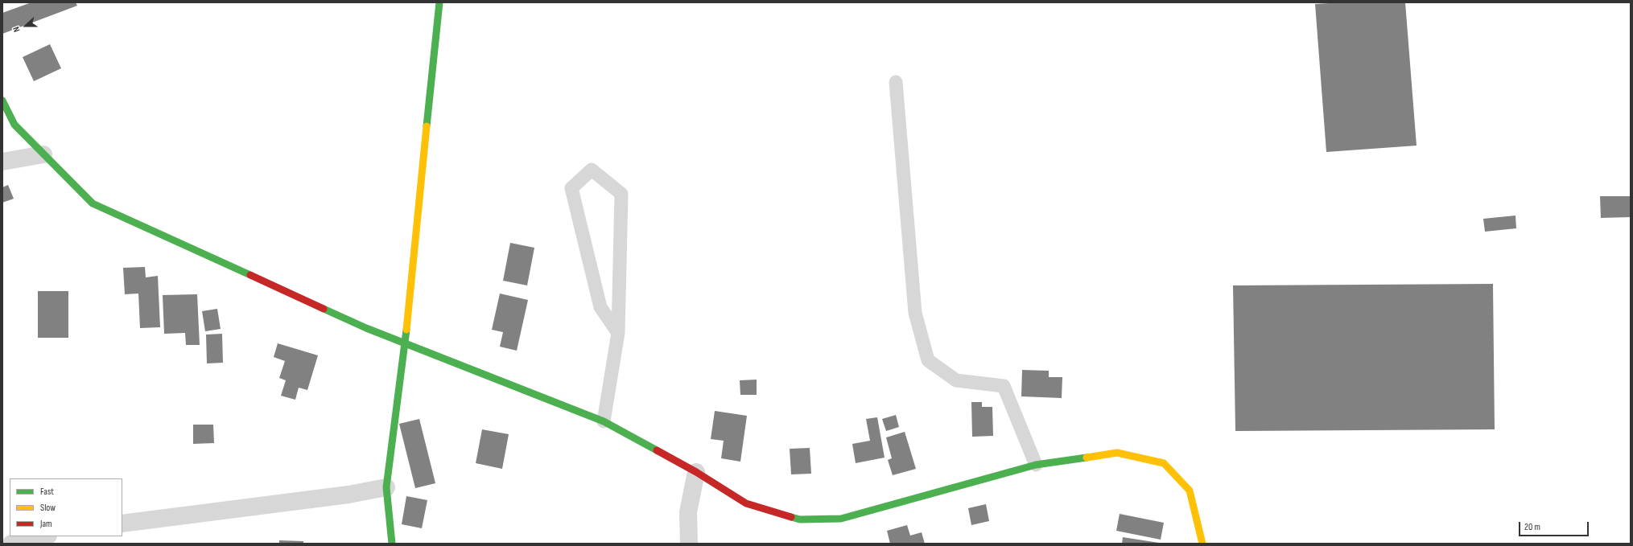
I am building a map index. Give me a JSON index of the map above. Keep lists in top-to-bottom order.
{
  "legend": ["Fast", "Slow", "Jam"],
  "scale_bar": "20 m",
  "north": "left"
}
